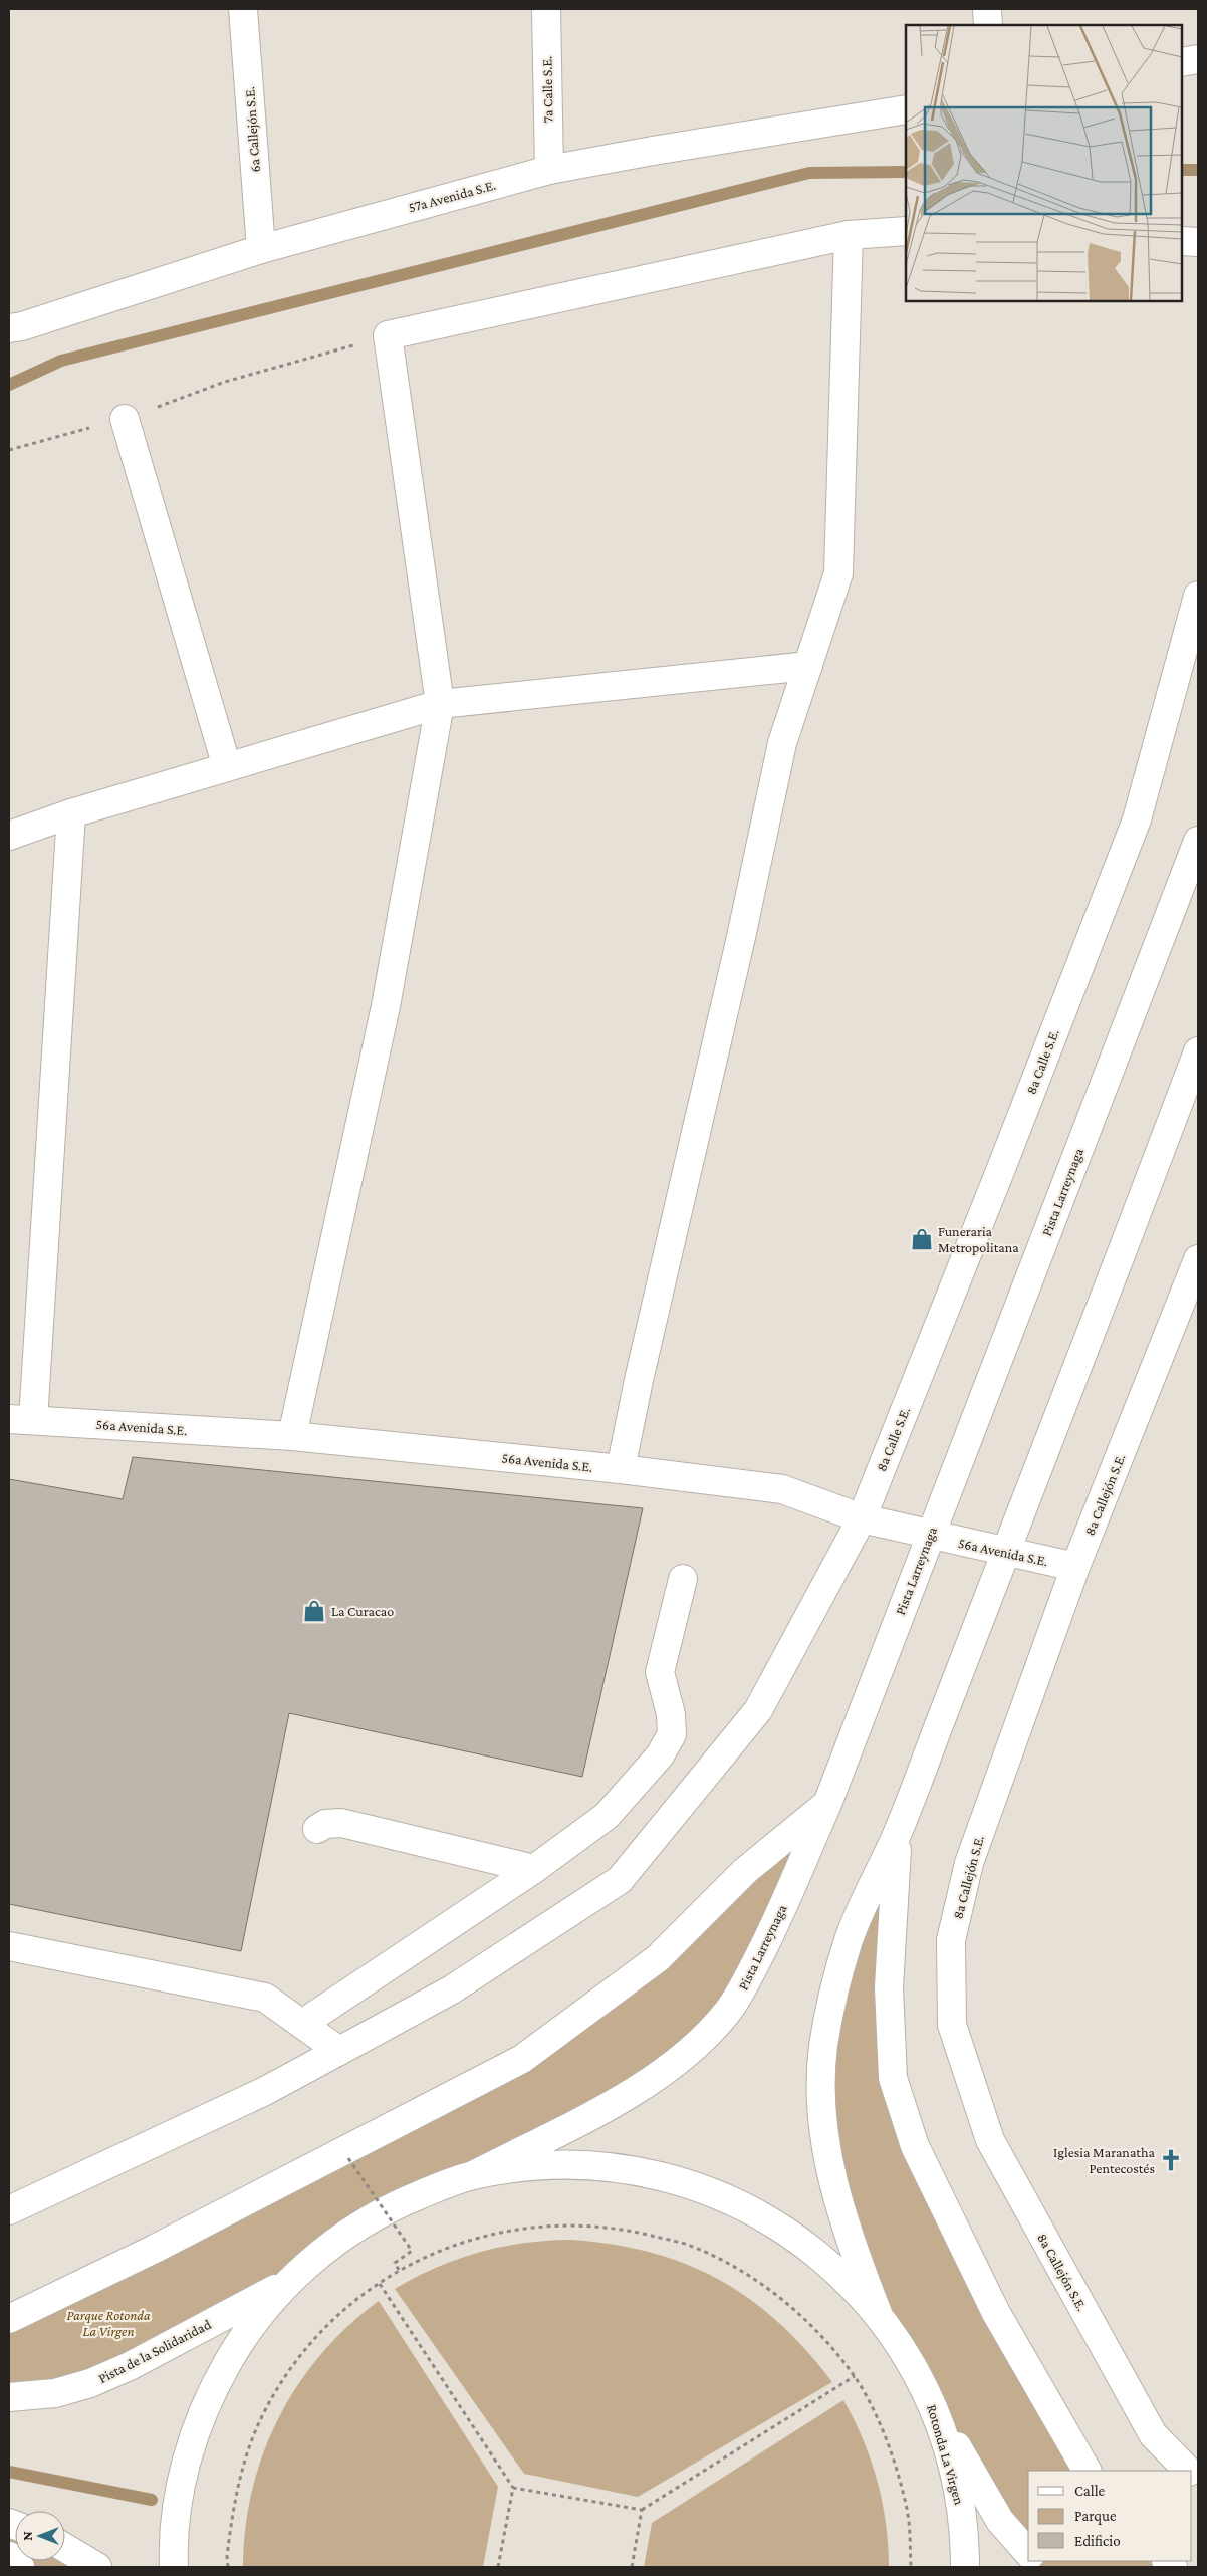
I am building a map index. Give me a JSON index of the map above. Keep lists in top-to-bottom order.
{
  "streets": {
    "street": [
      "7a Calle S.E.",
      "6a Callejón S.E.",
      "57a Avenida S.E.",
      "8a Calle S.E.",
      "Pista Larreynaga",
      "56a Avenida S.E.",
      "8a Callejón S.E.",
      "Pista de la Solidaridad",
      "Rotonda La Virgen"
    ]
  },
  "crossings": [
    ["7a Calle S.E.", "57a Avenida S.E."],
    ["6a Callejón S.E.", "57a Avenida S.E."],
    ["8a Calle S.E.", "56a Avenida S.E."],
    ["Pista Larreynaga", "56a Avenida S.E."],
    ["Pista Larreynaga", "Rotonda La Virgen"],
    ["56a Avenida S.E.", "8a Callejón S.E."],
    ["Pista de la Solidaridad", "Rotonda La Virgen"]
  ],
  "parks": ["Parque Rotonda La Virgen"],
  "places": {
    "shop": ["Funeraria Metropolitana", "La Curacao"],
    "church": ["Iglesia Maranatha Pentecostés"]
  },
  "legend": ["Calle", "Parque", "Edificio"],
  "north": "left"
}
